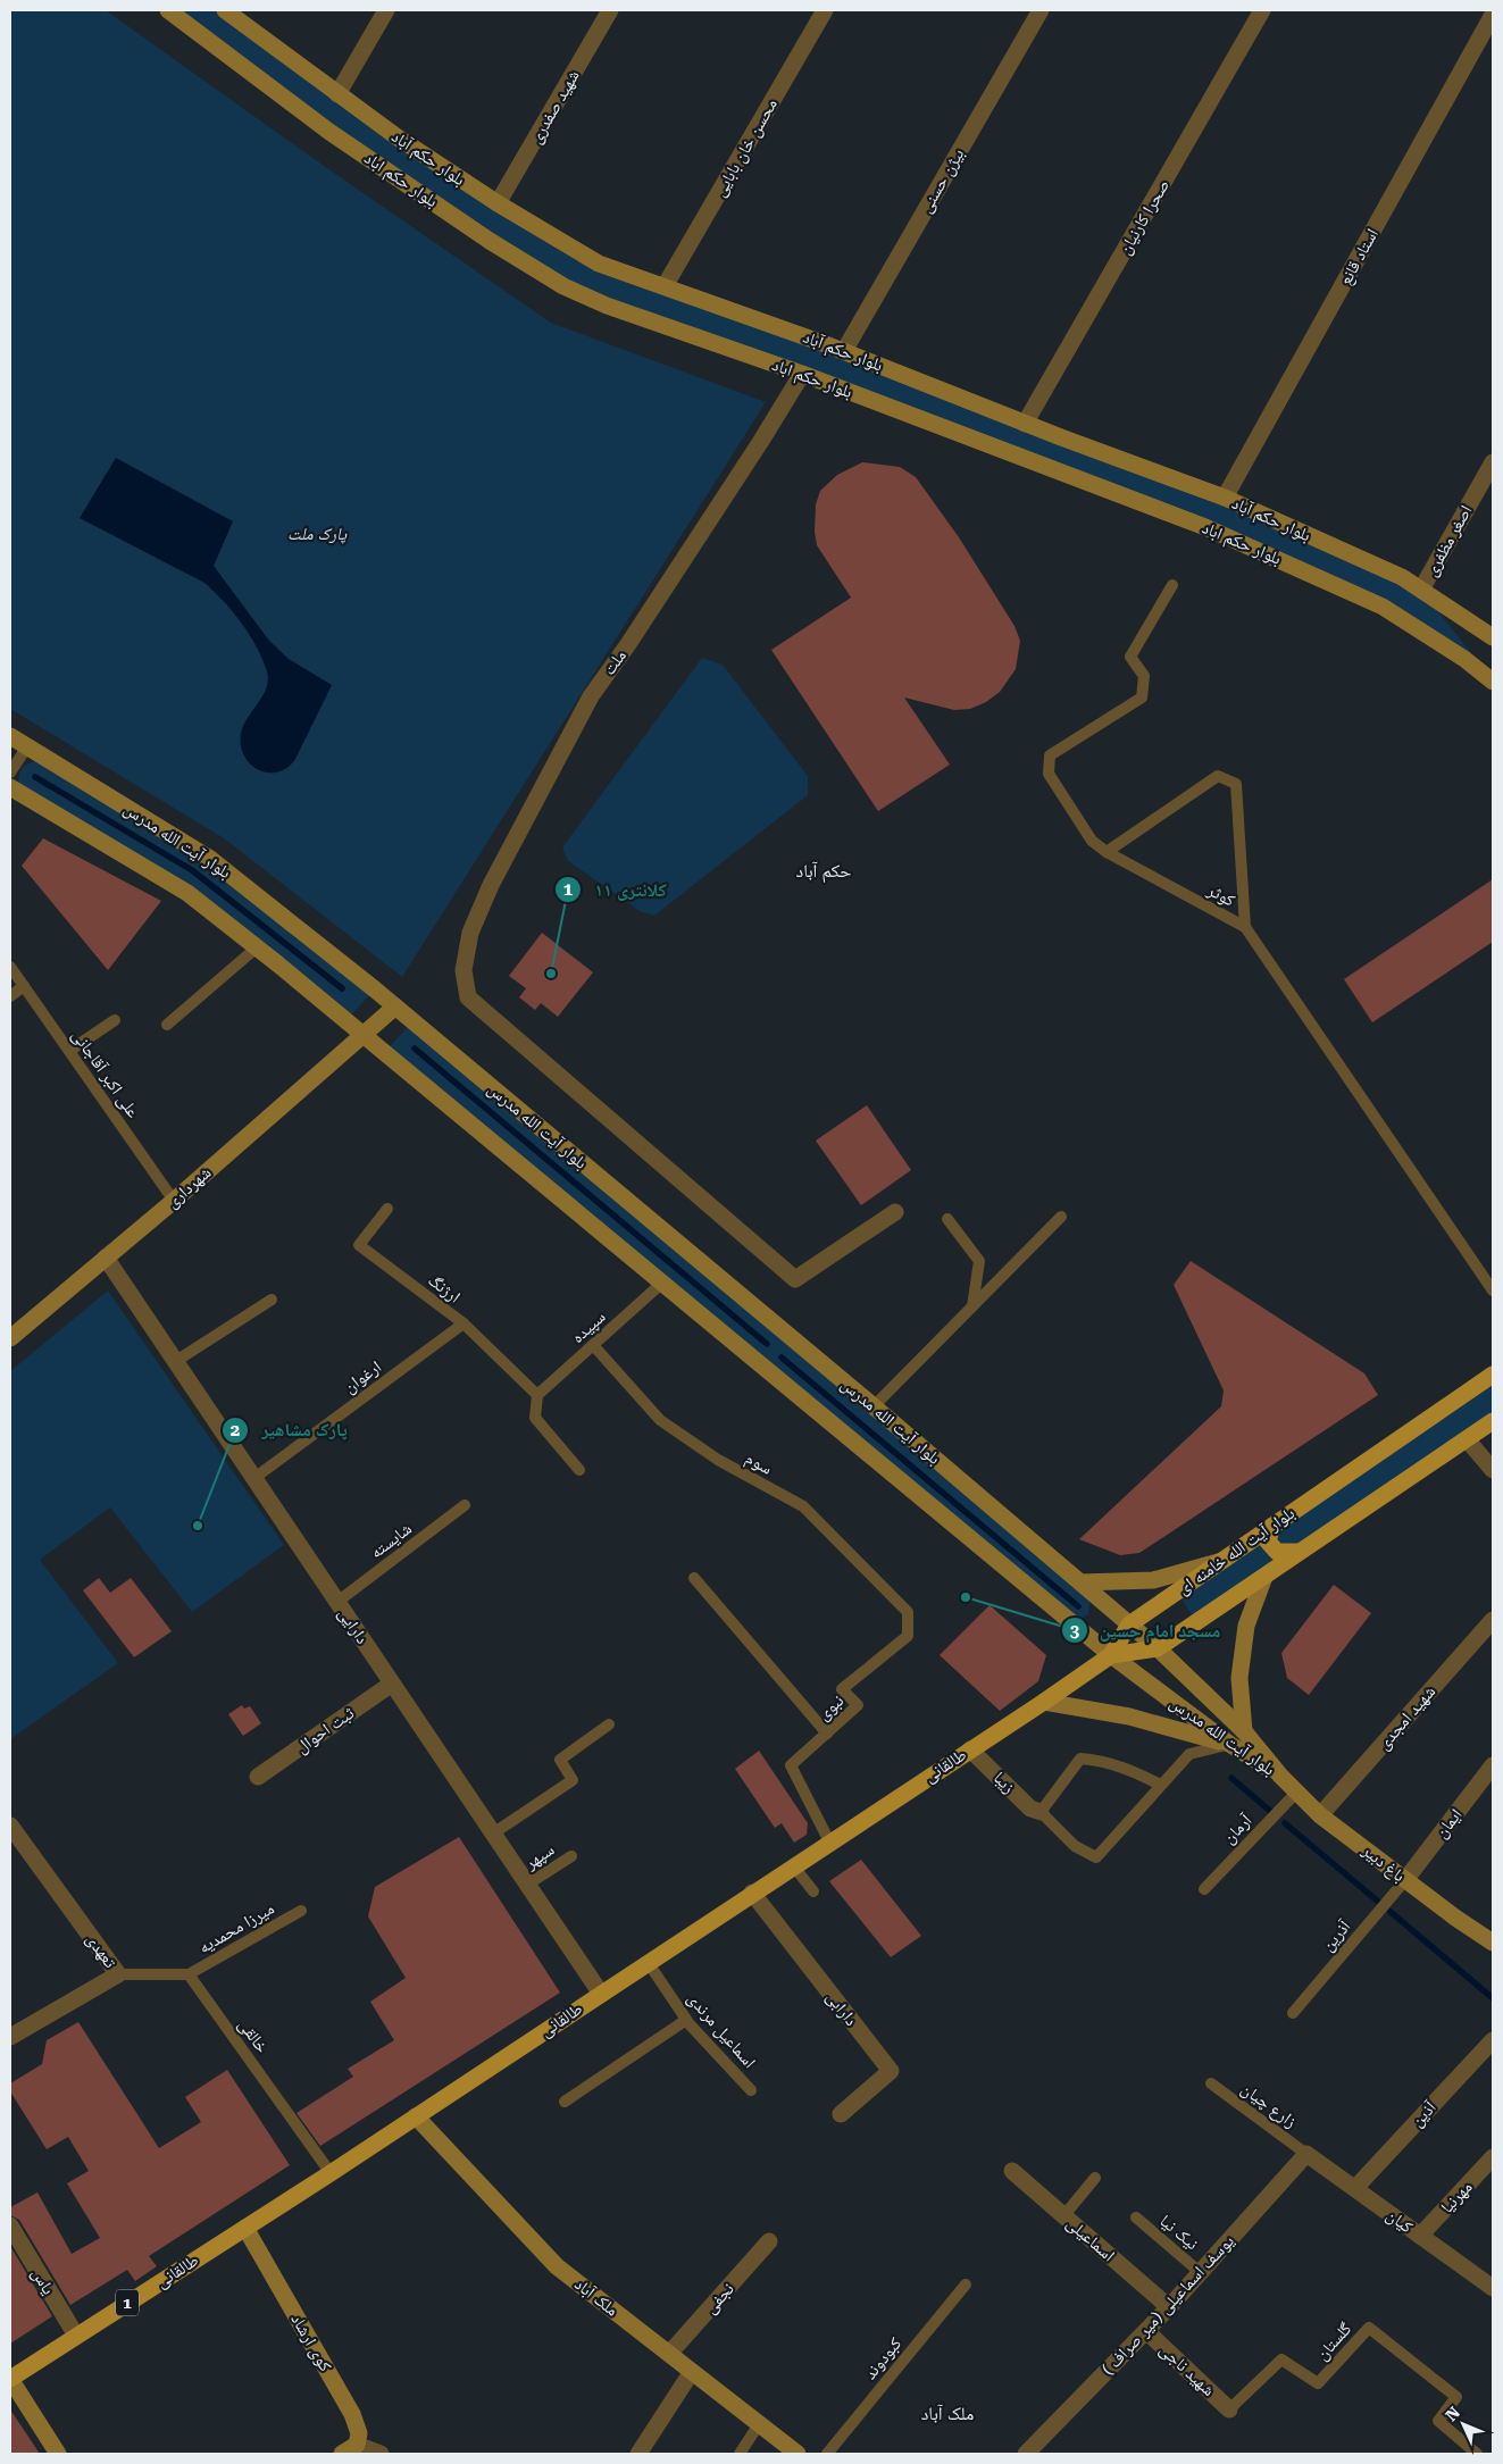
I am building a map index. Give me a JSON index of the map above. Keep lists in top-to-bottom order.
{
  "streets": {
    "main road": [
      "بلوار حکم آباد",
      "بلوار حکم اباد",
      "بلوار آیت الله مدرس",
      "شهرداری",
      "بلوار آیت الله خامنه ای",
      "طالقانی",
      "باغ دبیر",
      "ملک آباد",
      "1",
      "کوی ارشاد"
    ],
    "street": [
      "شهید صفدری",
      "محسن خان بابایی",
      "بیژن حسنی",
      "صحرا کارنیان",
      "استاد قانع",
      "اصغر مظفری",
      "ملت",
      "دارایی",
      "شهید امجدی",
      "ثبت احوال",
      "زیبا",
      "ایمان",
      "تعهدی",
      "دارابی",
      "آذین",
      "مهرنیا",
      "کیان",
      "اسماعیلی",
      "یاس",
      "نجفی",
      "یوسف اسماعیلی (میر صراف )",
      "شهید ناجی"
    ],
    "lane": [
      "کوثر",
      "علی اکبر آقاجانی",
      "ارژنگ",
      "سپیده",
      "ارغوان",
      "سوم",
      "شایسته",
      "نبوی",
      "آرمان",
      "سپهر",
      "میرزا محمدیه",
      "آذرین",
      "اسماعیل مرندی",
      "خالقی",
      "زارع چیان",
      "نیک نیا",
      "گلستان",
      "کبودوند"
    ]
  },
  "crossings": [
    ["شهید صفدری", "بلوار حکم آباد"],
    ["محسن خان بابایی", "بلوار حکم آباد"],
    ["بلوار حکم آباد", "بیژن حسنی"],
    ["بلوار حکم آباد", "صحرا کارنیان"],
    ["بلوار حکم آباد", "استاد قانع"],
    ["بلوار حکم آباد", "اصغر مظفری"],
    ["بلوار حکم اباد", "ملت"],
    ["بلوار آیت الله مدرس", "شهرداری"],
    ["بلوار آیت الله مدرس", "سپیده"],
    ["بلوار آیت الله مدرس", "بلوار آیت الله خامنه ای"],
    ["بلوار آیت الله مدرس", "طالقانی"],
    ["بلوار آیت الله مدرس", "باغ دبیر"],
    ["علی اکبر آقاجانی", "شهرداری"],
    ["شهرداری", "دارایی"],
    ["ارژنگ", "سپیده"],
    ["ارژنگ", "ارغوان"],
    ["سپیده", "سوم"],
    ["ارغوان", "دارایی"],
    ["سوم", "نبوی"],
    ["شایسته", "دارایی"],
    ["بلوار آیت الله خامنه ای", "طالقانی"],
    ["دارایی", "ثبت احوال"],
    ["دارایی", "طالقانی"],
    ["دارایی", "سپهر"],
    ["نبوی", "طالقانی"],
    ["شهید امجدی", "باغ دبیر"],
    ["طالقانی", "زیبا"],
    ["طالقانی", "دارابی"],
    ["طالقانی", "اسماعیل مرندی"],
    ["طالقانی", "خالقی"],
    ["طالقانی", "یاس"],
    ["طالقانی", "ملک آباد"],
    ["طالقانی", "کوی ارشاد"],
    ["ایمان", "باغ دبیر"],
    ["ایمان", "آذرین"],
    ["آرمان", "باغ دبیر"],
    ["باغ دبیر", "آذرین"],
    ["میرزا محمدیه", "خالقی"],
    ["زارع چیان", "کیان"],
    ["زارع چیان", "یوسف اسماعیلی (میر صراف )"],
    ["آذین", "کیان"],
    ["مهرنیا", "کیان"],
    ["کیان", "یوسف اسماعیلی (میر صراف )"],
    ["نیک نیا", "یوسف اسماعیلی (میر صراف )"],
    ["اسماعیلی", "یوسف اسماعیلی (میر صراف )"],
    ["ملک آباد", "نجفی"],
    ["یوسف اسماعیلی (میر صراف )", "شهید ناجی"],
    ["گلستان", "شهید ناجی"]
  ],
  "districts": ["حکم آباد", "ملک آباد"],
  "parks": ["پارک ملت"],
  "places": ["کلانتری ۱۱", "پارک مشاهیر", "مسجد امام حسین"],
  "north": "top left"
}
